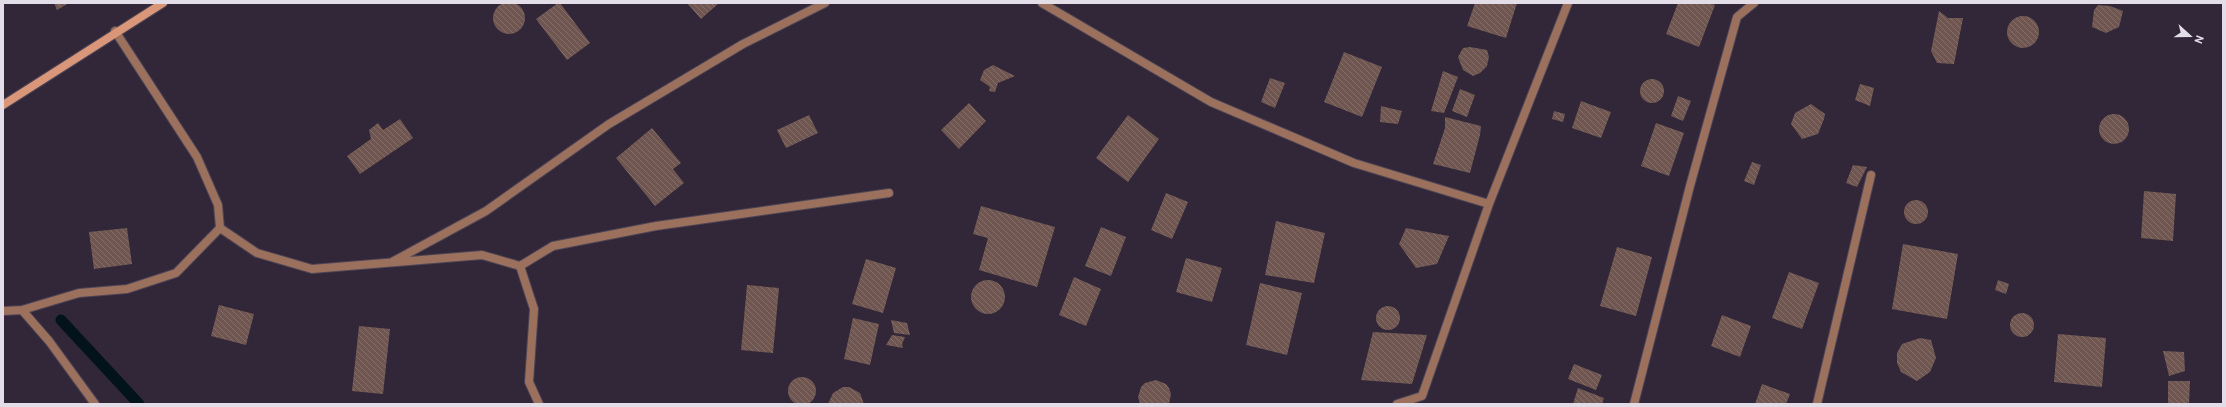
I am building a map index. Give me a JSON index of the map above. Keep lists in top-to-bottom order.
{
  "north": "right"
}
